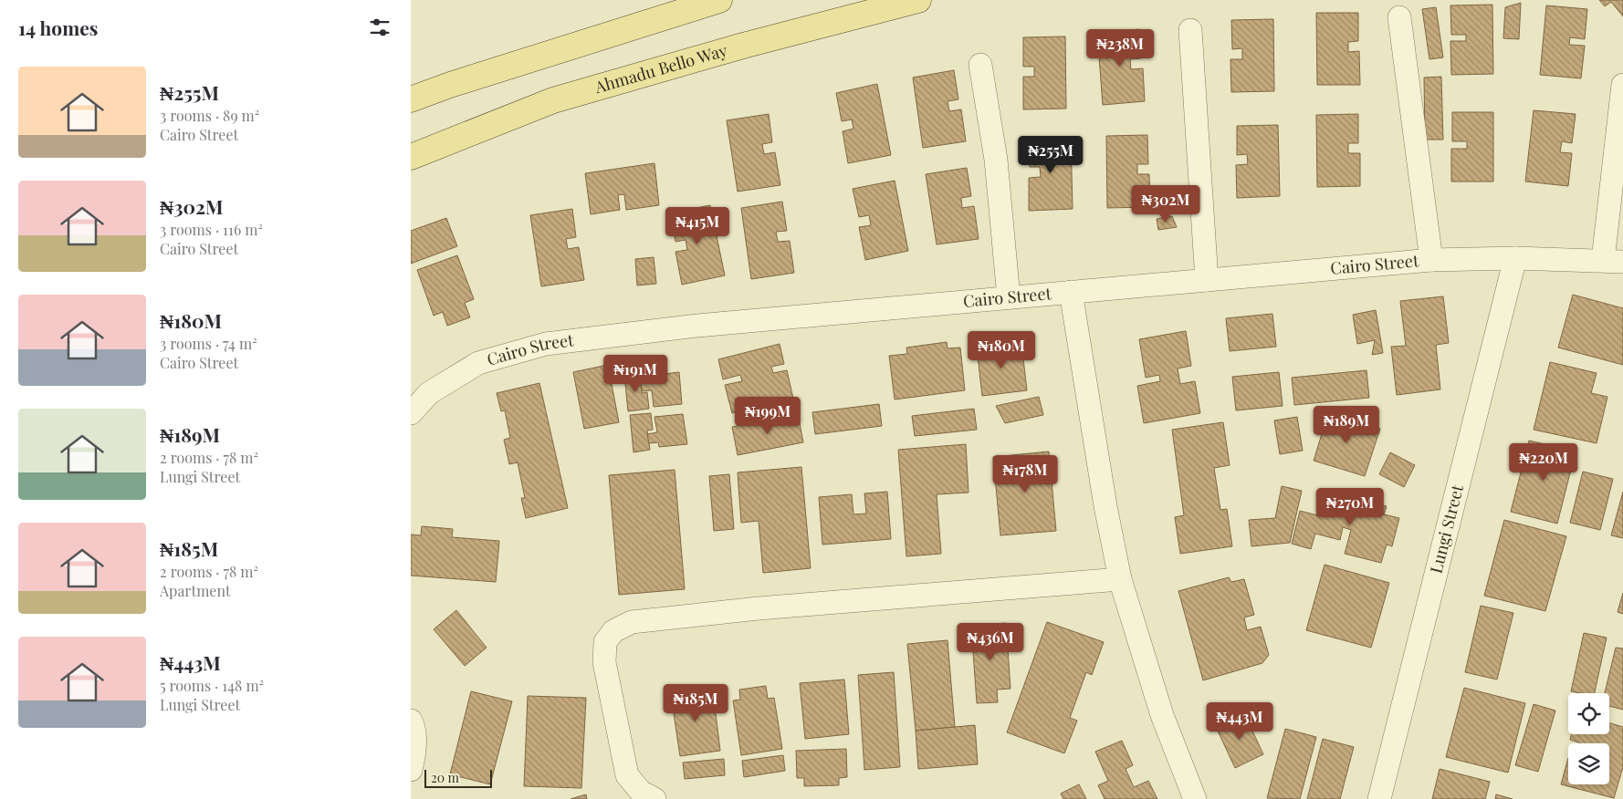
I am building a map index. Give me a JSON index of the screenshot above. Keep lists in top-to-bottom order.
{
  "streets": {
    "main road": ["Ahmadu Bello Way"],
    "street": ["Cairo Street", "Lungi Street"]
  },
  "crossings": [
    ["Cairo Street", "Lungi Street"]
  ],
  "scale_bar": "20 m",
  "page": {
    "heading": "14 homes",
    "price": [
      "₦238M",
      "₦255M",
      "₦302M",
      "₦415M",
      "₦180M",
      "₦191M",
      "₦199M",
      "₦189M",
      "₦220M",
      "₦178M",
      "₦270M",
      "₦436M",
      "₦185M",
      "₦443M"
    ],
    "list": [
      {
        "name": "₦255M",
        "note": "3 rooms · 89 m² · Cairo Street"
      },
      {
        "name": "₦302M",
        "note": "3 rooms · 116 m² · Cairo Street"
      },
      {
        "name": "₦180M",
        "note": "3 rooms · 74 m² · Cairo Street"
      },
      {
        "name": "₦189M",
        "note": "2 rooms · 78 m² · Lungi Street"
      },
      {
        "name": "₦185M",
        "note": "2 rooms · 78 m² · Apartment"
      },
      {
        "name": "₦443M",
        "note": "5 rooms · 148 m² · Lungi Street"
      }
    ],
    "scale": "20 m"
  }
}
